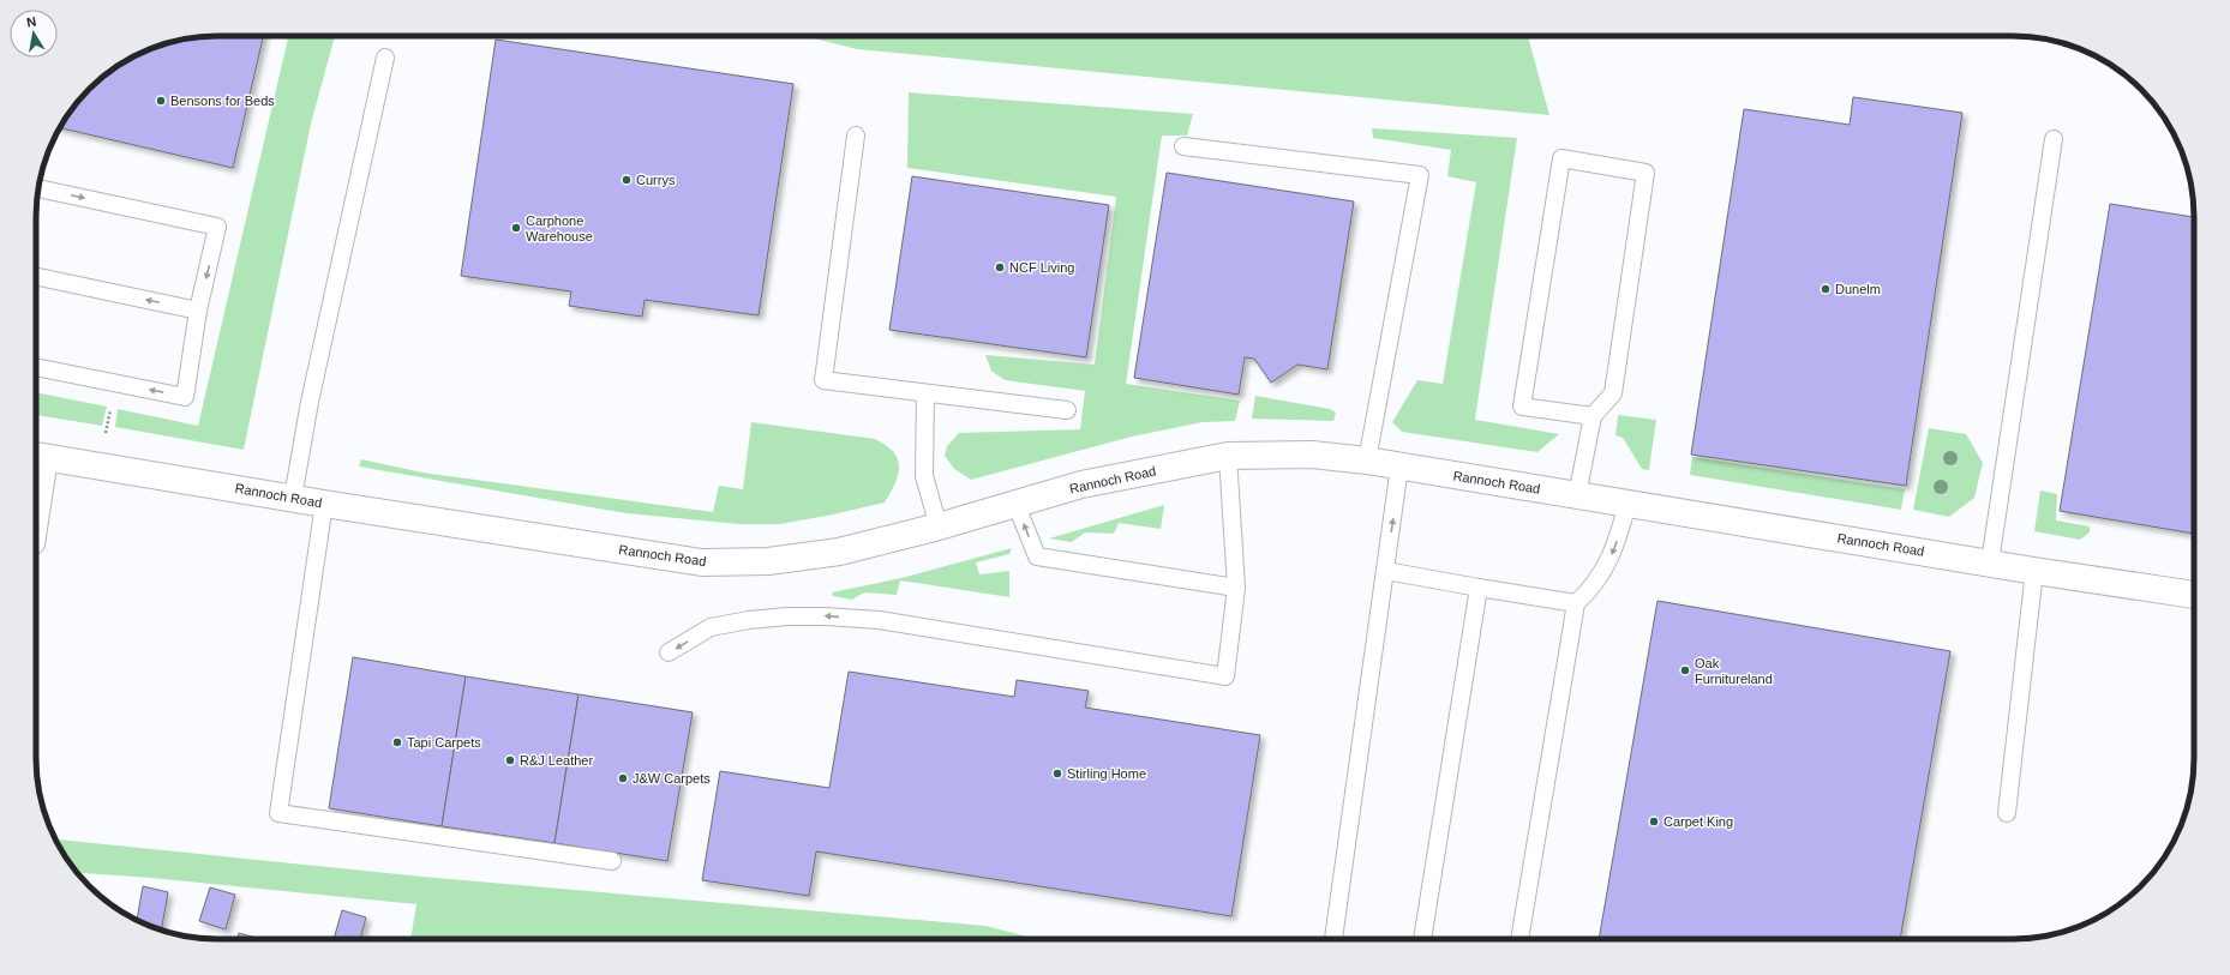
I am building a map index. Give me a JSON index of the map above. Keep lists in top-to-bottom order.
{
  "streets": {
    "street": ["Rannoch Road"]
  },
  "places": [
    "Bensons for Beds",
    "Currys",
    "Carphone Warehouse",
    "NCF Living",
    "Dunelm",
    "Oak Furnitureland",
    "Tapi Carpets",
    "R&J Leather",
    "Stirling Home",
    "J&W Carpets",
    "Carpet King"
  ],
  "north": "top"
}
